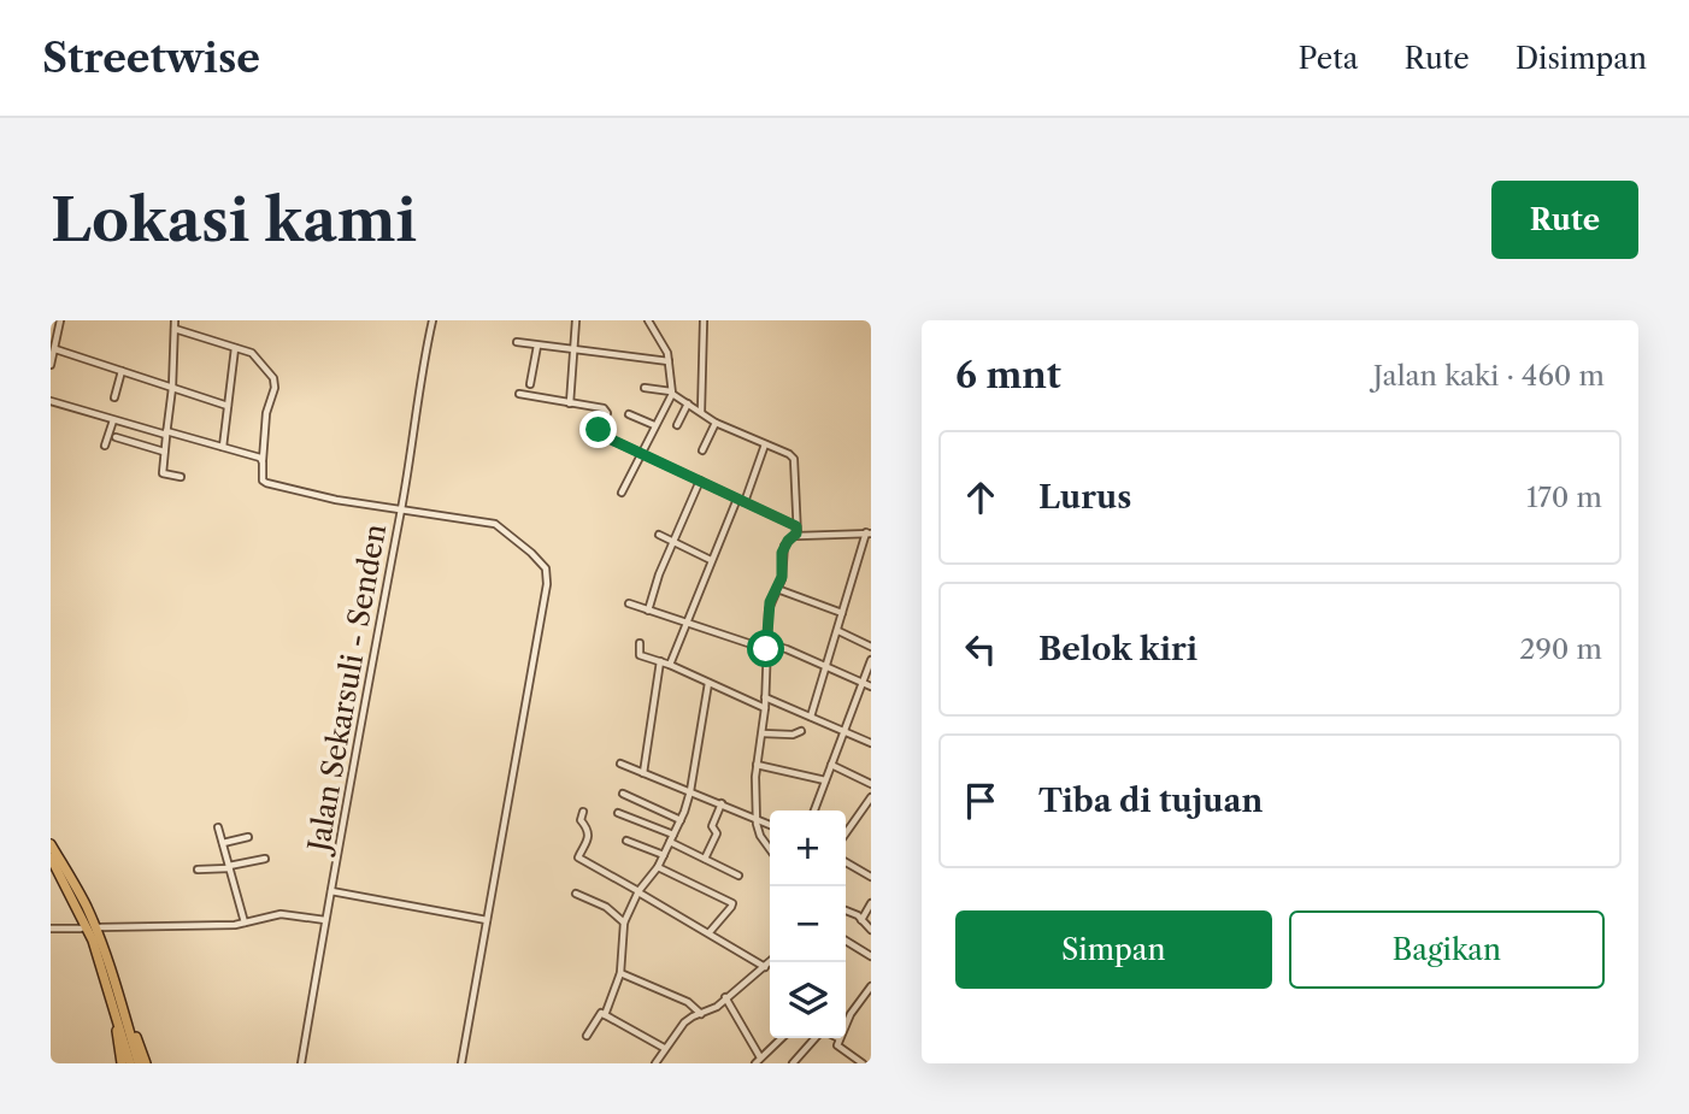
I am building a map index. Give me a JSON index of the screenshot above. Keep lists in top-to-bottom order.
{
  "streets": {
    "street": ["Jalan Sekarsuli - Senden"]
  },
  "page": {
    "header": "Streetwise",
    "nav": ["Peta", "Rute", "Disimpan"],
    "buttons": [
      "Rute",
      ["Simpan", "Bagikan"]
    ],
    "title": "Lokasi kami",
    "heading": ["6 mnt", "Jalan kaki · 460 m"],
    "list": [
      ["Lurus", "170 m"],
      ["Belok kiri", "290 m"],
      "Tiba di tujuan"
    ],
    "map_buttons": ["+", "−"]
  }
}
